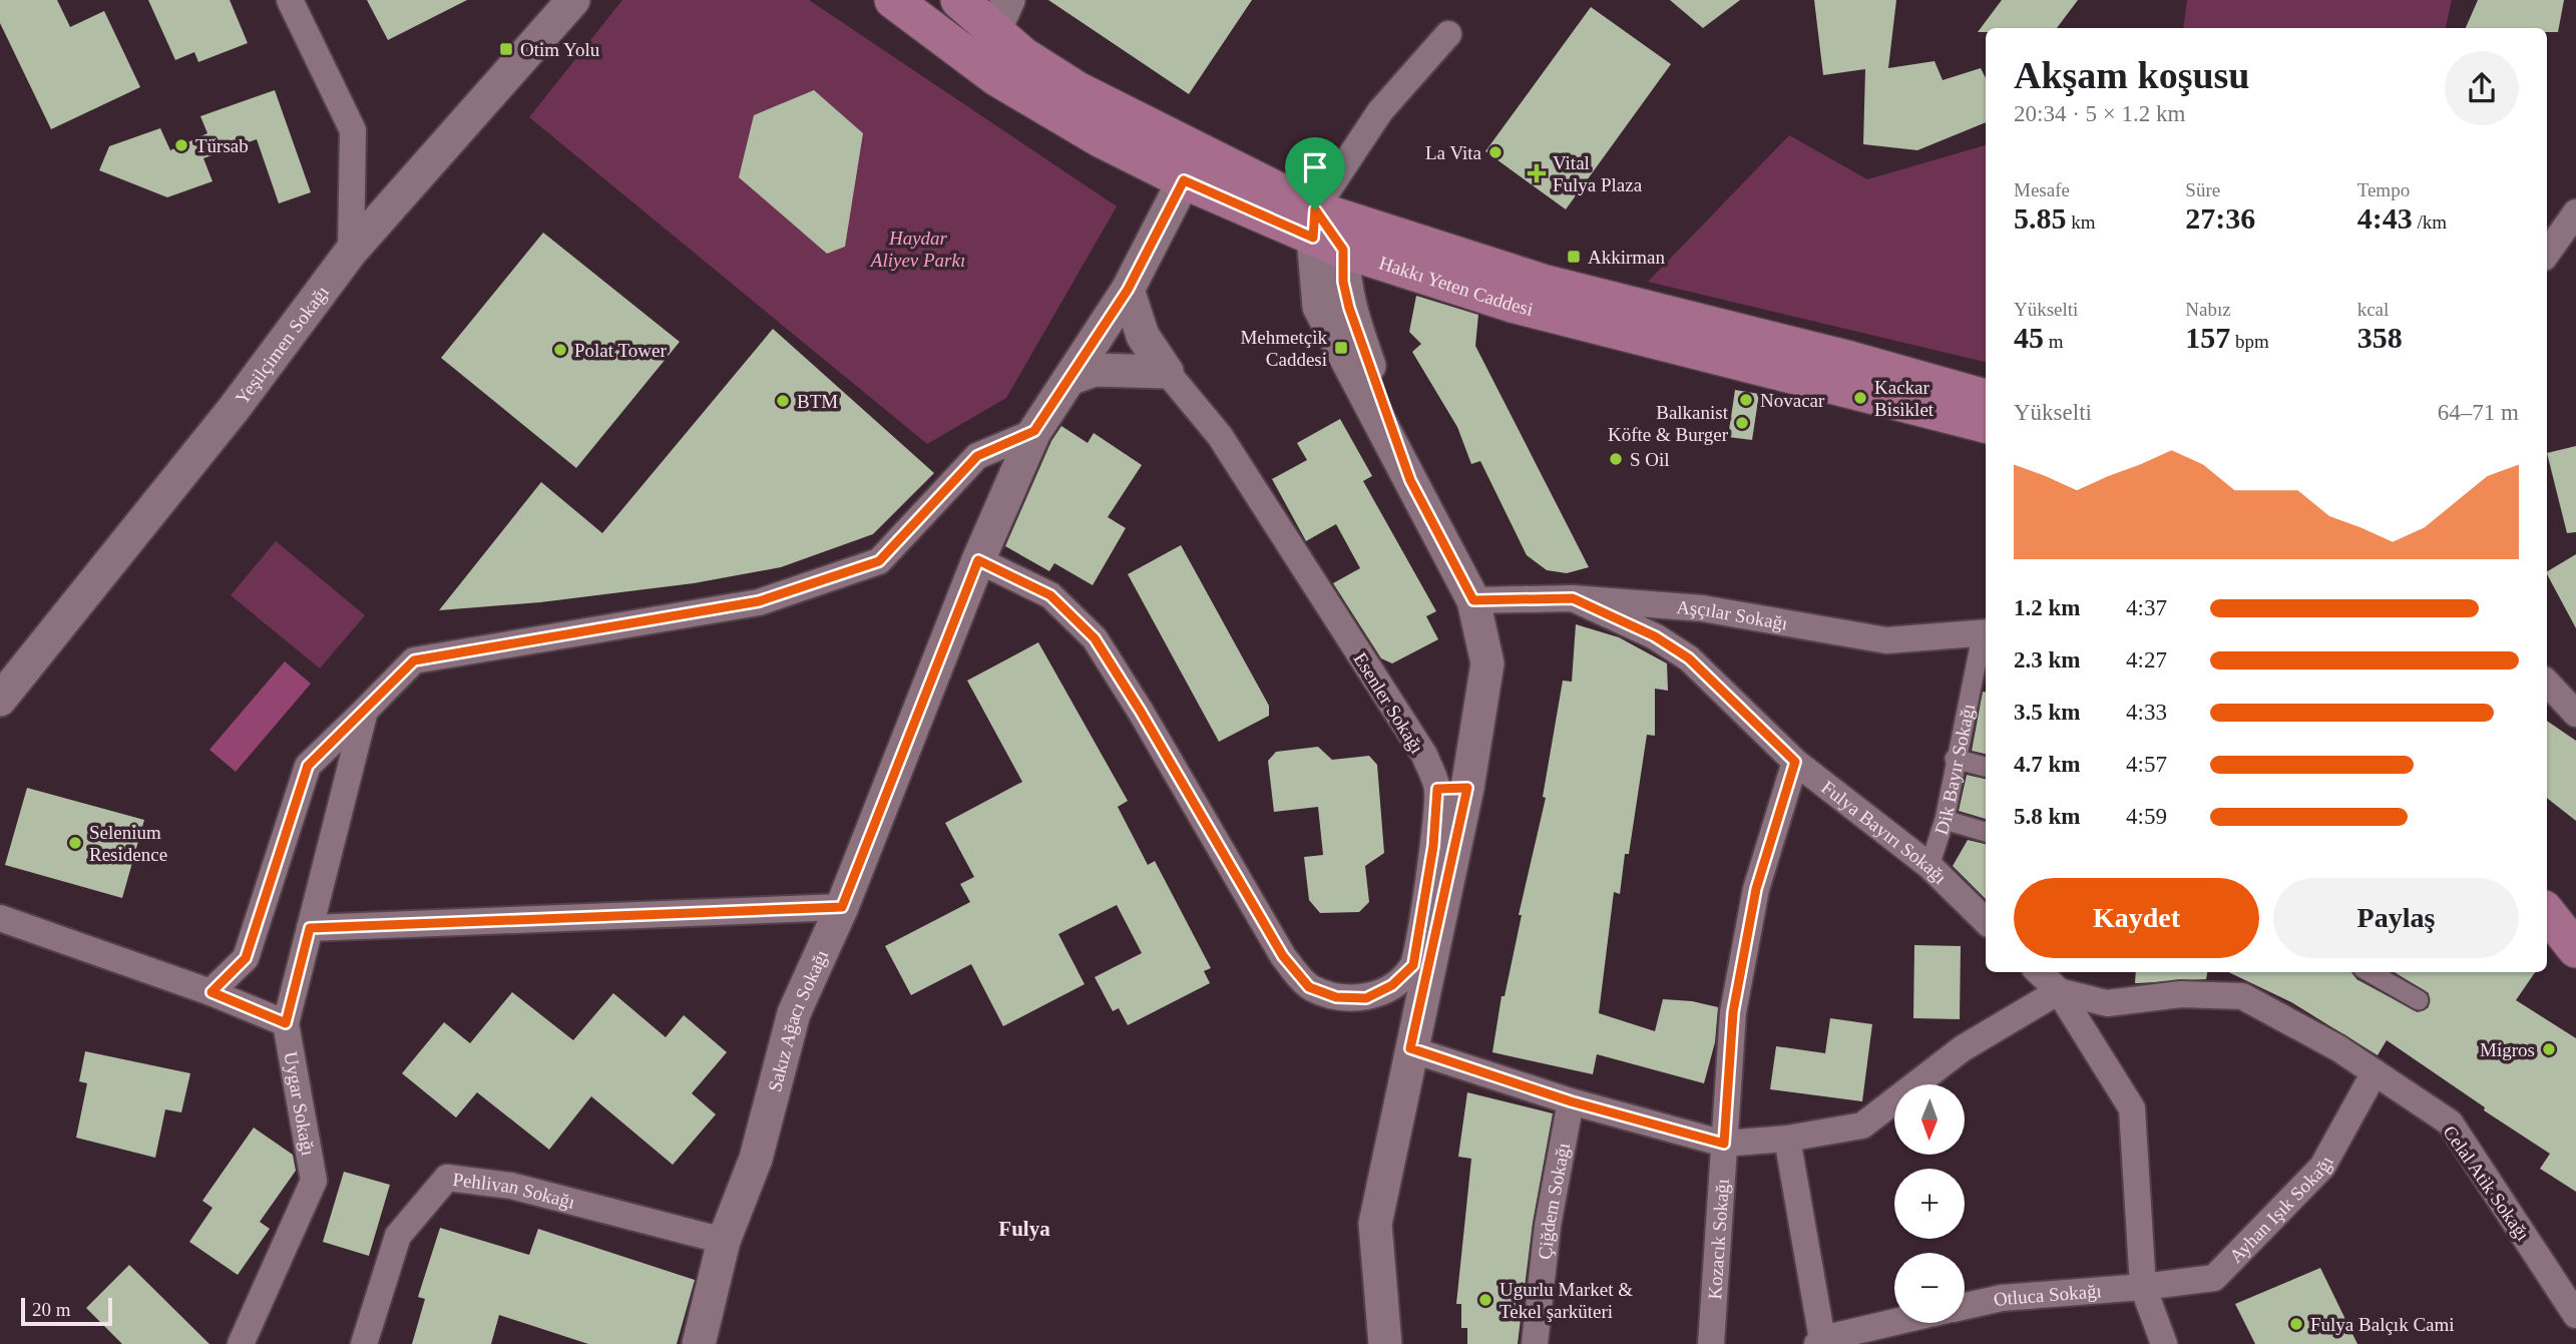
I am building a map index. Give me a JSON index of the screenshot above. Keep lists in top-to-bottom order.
{
  "streets": {
    "main road": ["Hakkı Yeten Caddesi"],
    "street": [
      "Yeşilçimen Sokağı",
      "Aşçılar Sokağı",
      "Esenler Sokağı",
      "Dik Bayır Sokağı",
      "Fulya Bayırı Sokağı",
      "Sakız Ağacı Sokağı",
      "Uygar Sokağı",
      "Celal Atik Sokağı",
      "Pehlivan Sokağı",
      "Çiğdem Sokağı",
      "Ayhan Işık Sokağı",
      "Kozacık Sokağı",
      "Otluca Sokağı"
    ]
  },
  "crossings": [
    ["Hakkı Yeten Caddesi", "Sakız Ağacı Sokağı"],
    ["Aşçılar Sokağı", "Dik Bayır Sokağı"],
    ["Aşçılar Sokağı", "Fulya Bayırı Sokağı"],
    ["Esenler Sokağı", "Sakız Ağacı Sokağı"],
    ["Dik Bayır Sokağı", "Fulya Bayırı Sokağı"],
    ["Fulya Bayırı Sokağı", "Kozacık Sokağı"],
    ["Sakız Ağacı Sokağı", "Pehlivan Sokağı"],
    ["Celal Atik Sokağı", "Ayhan Işık Sokağı"],
    ["Ayhan Işık Sokağı", "Otluca Sokağı"]
  ],
  "districts": ["Fulya"],
  "parks": ["Haydar Aliyev Parkı"],
  "places": {
    "transit": ["Otim Yolu", "Akkirman", "Mehmetçik Caddesi"],
    "other": [
      "Türsab",
      "La Vita",
      "Polat Tower",
      "Kackar Bisiklet",
      "Novacar",
      "BTM",
      "Balkanist Köfte & Burger",
      "S Oil",
      "Selenium Residence",
      "Migros",
      "Ugurlu Market & Tekel şarküteri",
      "Fulya Balçık Cami"
    ],
    "health": ["Vital Fulya Plaza"]
  },
  "scale_bar": "20 m",
  "north": "bottom",
  "page": {
    "heading": ["Akşam koşusu", "20:34 · 5 × 1.2 km"],
    "stats": [
      ["Mesafe", "5.85 km"],
      ["Süre", "27:36"],
      ["Tempo", "4:43 /km"],
      ["Yükselti", "45 m"],
      ["Nabız", "157 bpm"],
      ["kcal", "358"]
    ],
    "chart": ["Yükselti", "64–71 m"],
    "list": [
      {
        "name": "1.2 km",
        "note": "4:37"
      },
      {
        "name": "2.3 km",
        "note": "4:27"
      },
      {
        "name": "3.5 km",
        "note": "4:33"
      },
      {
        "name": "4.7 km",
        "note": "4:57"
      },
      {
        "name": "5.8 km",
        "note": "4:59"
      }
    ],
    "buttons": ["Kaydet", "Paylaş"],
    "map_buttons": ["+", "−"],
    "scale": "20 m"
  }
}
